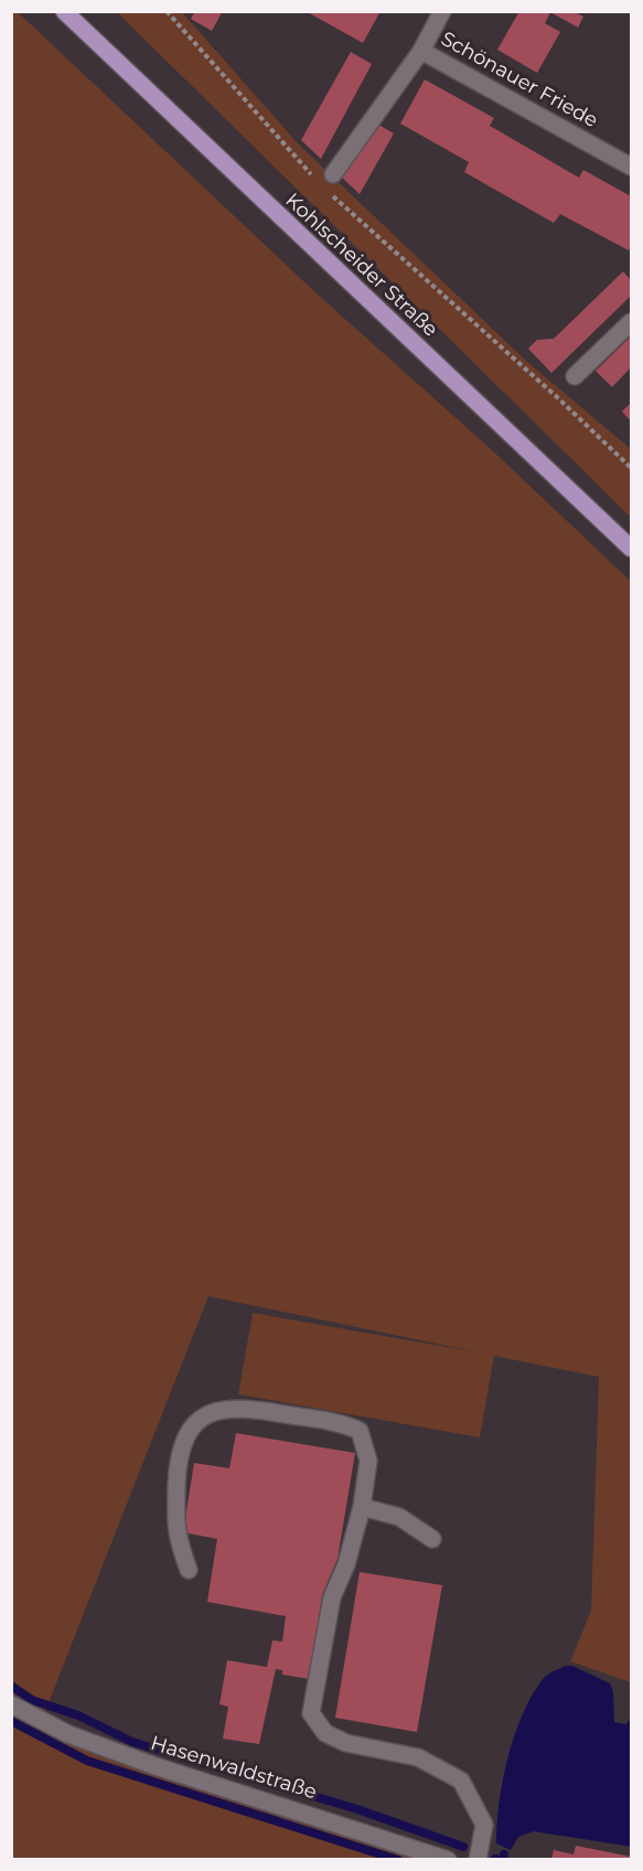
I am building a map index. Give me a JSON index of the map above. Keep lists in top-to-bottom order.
{
  "streets": {
    "main road": ["Kohlscheider Straße"],
    "street": ["Schönauer Friede", "Hasenwaldstraße"]
  }
}
